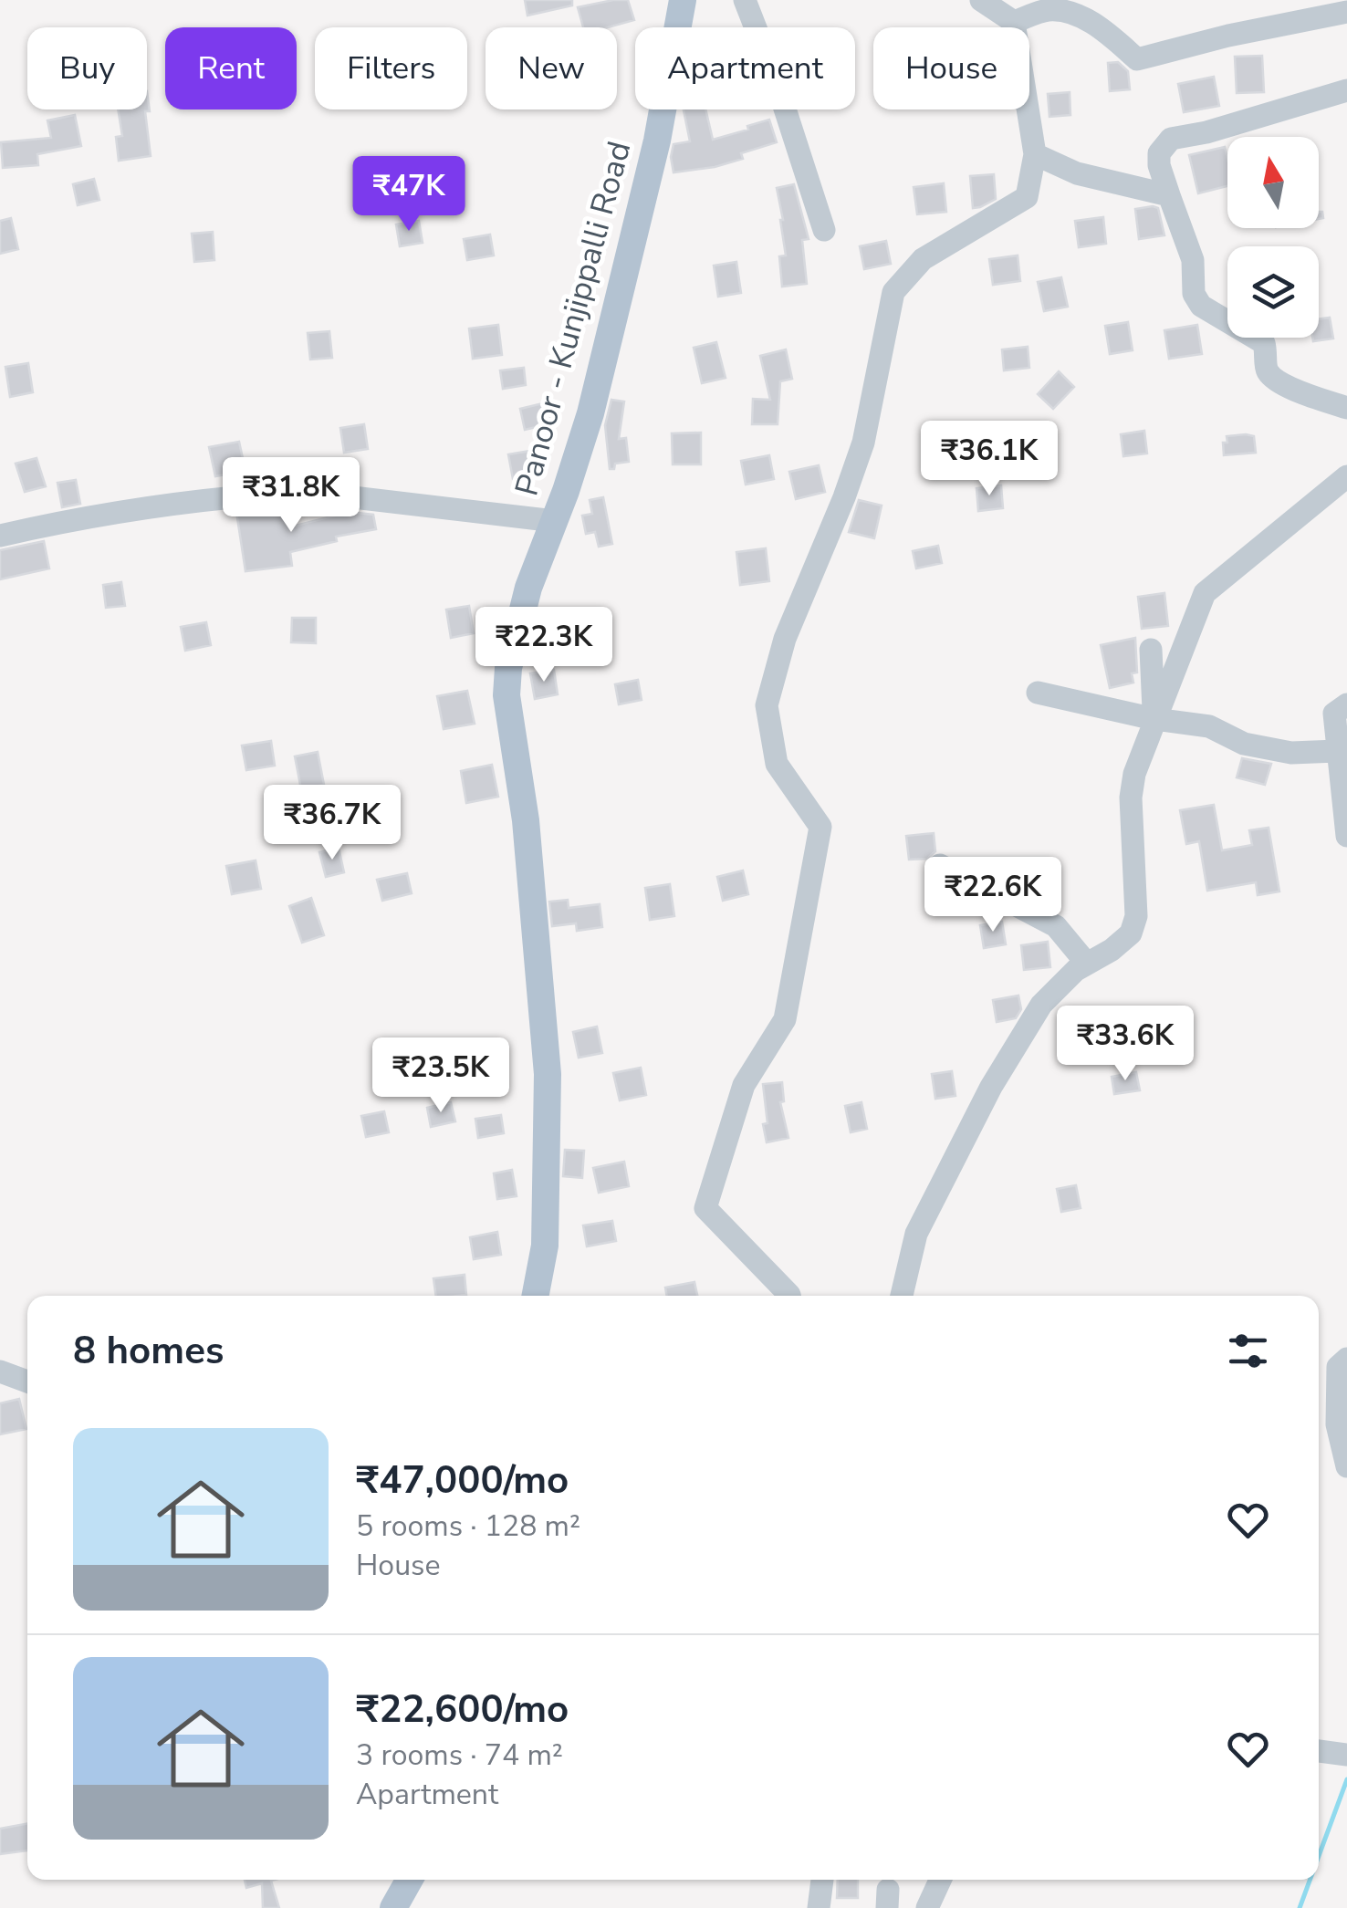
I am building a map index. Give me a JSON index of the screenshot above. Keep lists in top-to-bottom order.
{
  "streets": {
    "main road": ["Panoor - Kunjippalli Road"]
  },
  "north": "top",
  "page": {
    "chip": [
      "Buy",
      "Rent",
      "Filters",
      "New",
      "Apartment",
      "House"
    ],
    "price": [
      "₹47K",
      "₹36.1K",
      "₹31.8K",
      "₹22.3K",
      "₹36.7K",
      "₹22.6K",
      "₹33.6K",
      "₹23.5K"
    ],
    "heading": "8 homes",
    "list": [
      {
        "name": "₹47,000/mo",
        "note": "5 rooms · 128 m² · House"
      },
      {
        "name": "₹22,600/mo",
        "note": "3 rooms · 74 m² · Apartment"
      }
    ]
  }
}
